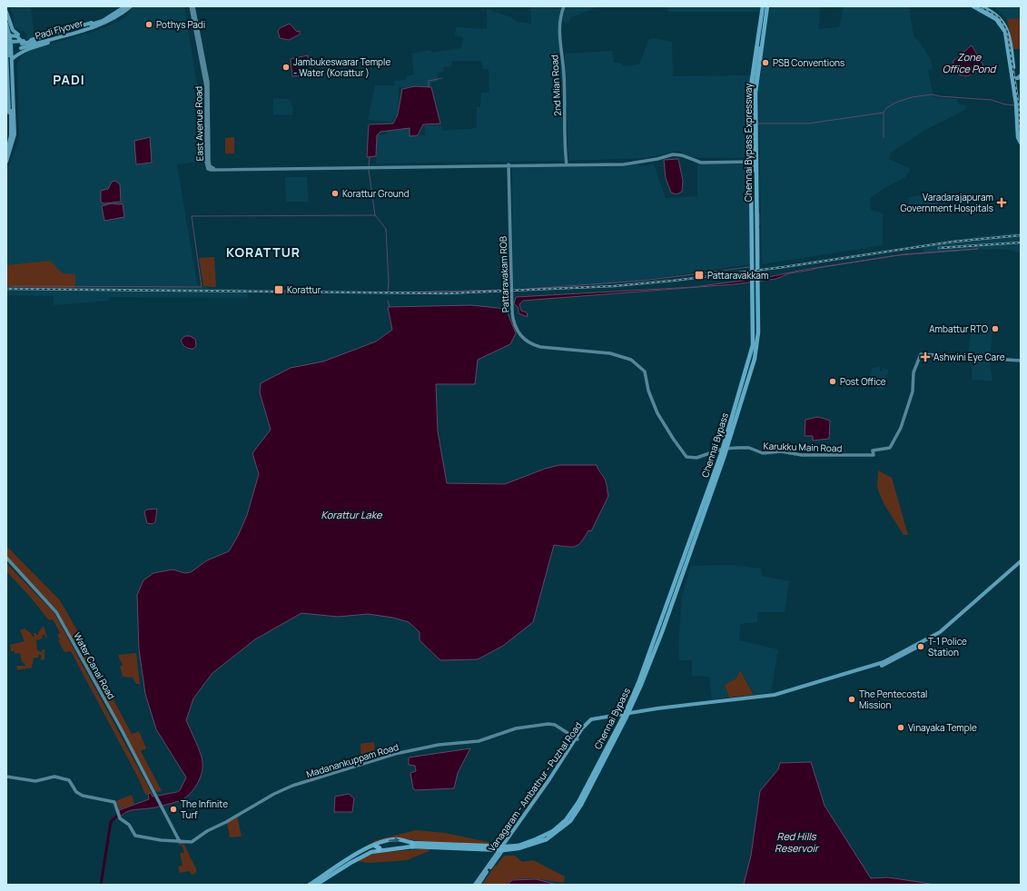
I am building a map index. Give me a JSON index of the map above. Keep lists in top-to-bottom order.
{
  "streets": {
    "highway": ["Chennai Bypass Expressway", "Chennai Bypass"],
    "main road": [
      "Padi Flyover",
      "2nd Mian Road",
      "East Avenue Road",
      "Pattaravakam ROB",
      "Karukku Main Road",
      "Water Canal Road",
      "Madanankuppam Road",
      "Vanagaram - Ambathur - Puzhal Road"
    ]
  },
  "crossings": [
    ["East Avenue Road", "Pattaravakam ROB"],
    ["Chennai Bypass Expressway", "Chennai Bypass"],
    ["Pattaravakam ROB", "Chennai Bypass"],
    ["Pattaravakam ROB", "Karukku Main Road"],
    ["Chennai Bypass", "Karukku Main Road"],
    ["Madanankuppam Road", "Vanagaram - Ambathur - Puzhal Road"]
  ],
  "districts": ["PADI", "KORATTUR"],
  "water": ["Zone Office Pond", "Korattur Lake", "Red Hills Reservoir"],
  "places": {
    "other": [
      "Pothys Padi",
      "PSB Conventions",
      "Jambukeswarar Temple - Water (Korattur )",
      "Korattur Ground",
      "Ambattur RTO",
      "Post Office",
      "T-1 Police Station",
      "The Pentecostal Mission",
      "Vinayaka Temple",
      "The Infinite Turf"
    ],
    "health": ["Varadarajapuram Government Hospitals", "Ashwini Eye Care"],
    "transit": ["Pattaravakkam", "Korattur"]
  }
}
